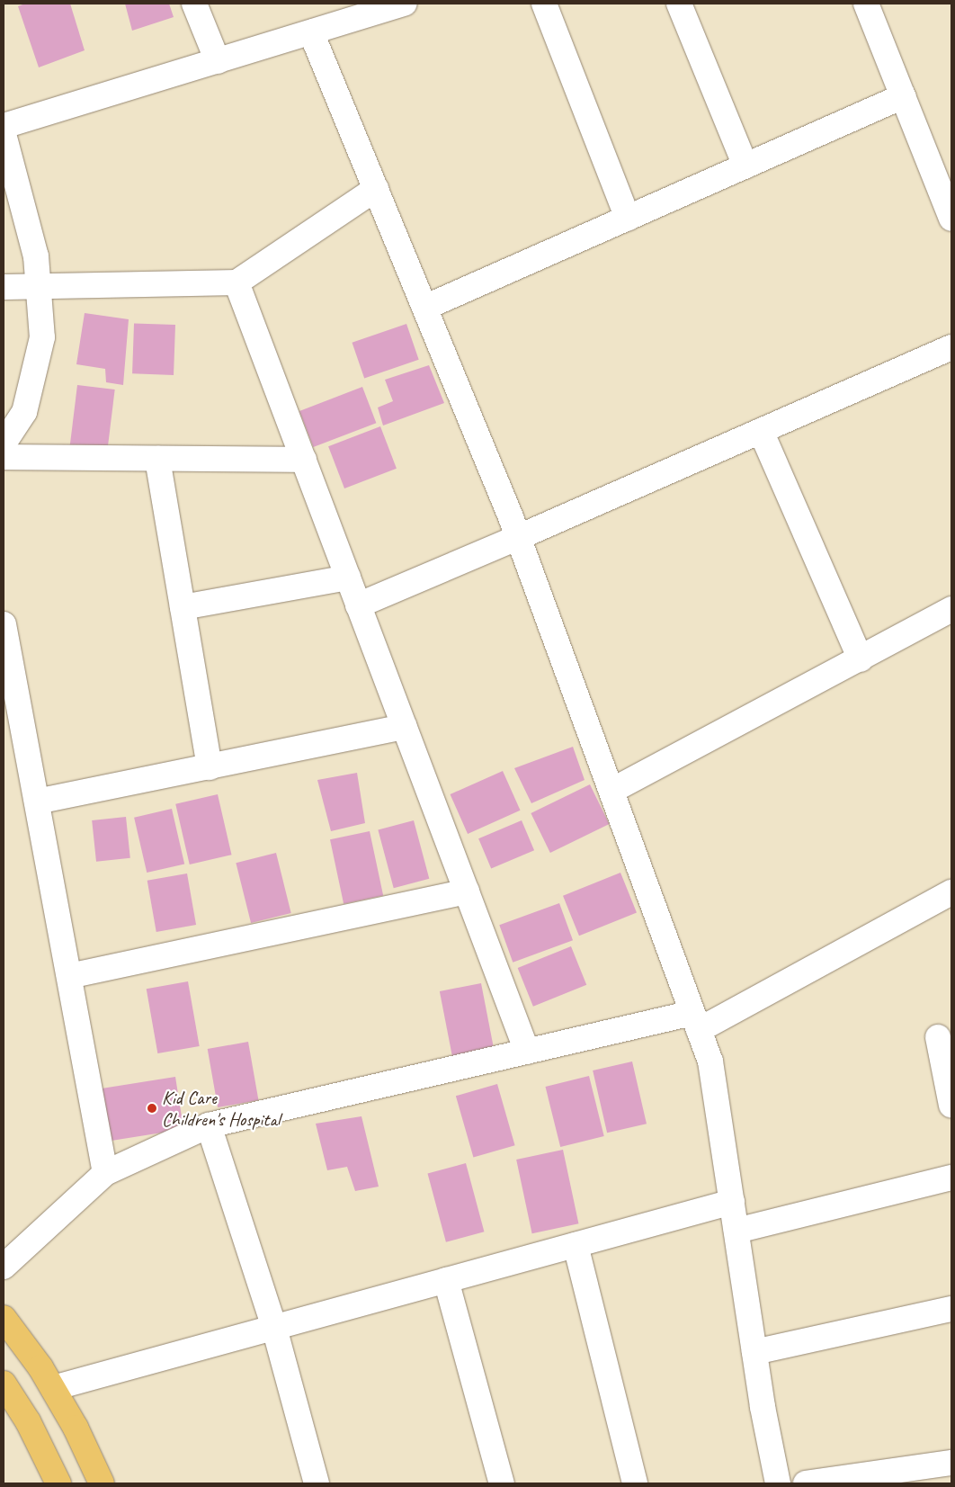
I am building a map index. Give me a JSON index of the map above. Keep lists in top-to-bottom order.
{
  "places": ["Kid Care Children's Hospital"]
}
